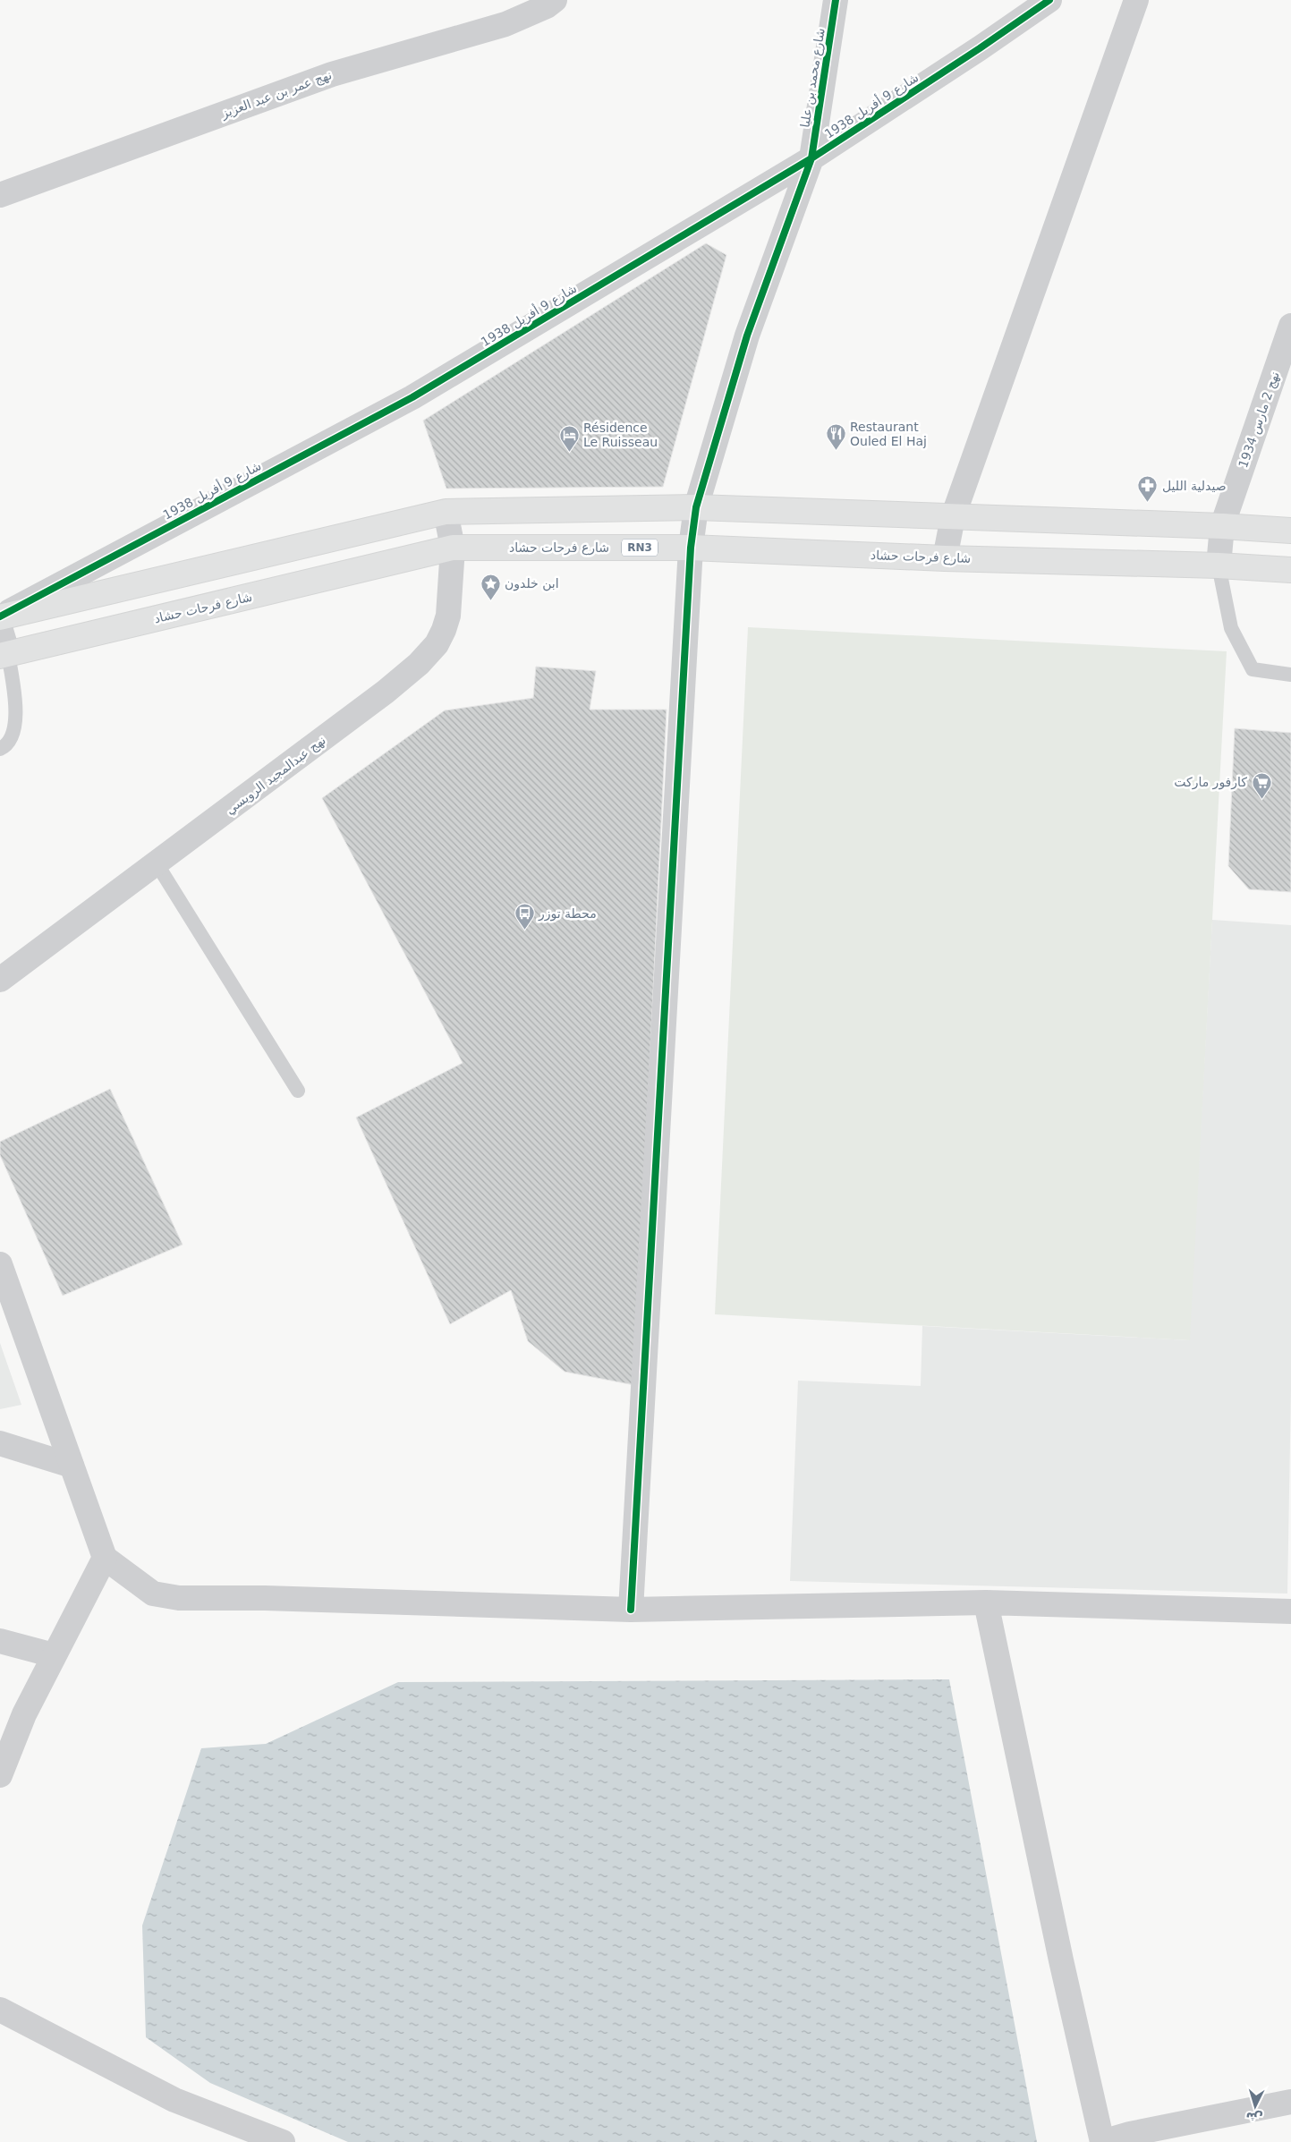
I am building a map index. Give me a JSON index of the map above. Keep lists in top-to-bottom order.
{
  "streets": {
    "main road": ["شارع فرحات حشاد", "RN3"],
    "street": [
      "شارع محمد بن عليا",
      "نهج عمر بن عبد العزيز",
      "شارع 9 أفريل 1938",
      "نهج 2 مارس 1934",
      "نهج عبدالمجيد الرويسي"
    ]
  },
  "crossings": [
    ["شارع محمد بن عليا", "شارع 9 أفريل 1938"],
    ["شارع محمد بن عليا", "شارع فرحات حشاد"],
    ["نهج 2 مارس 1934", "شارع فرحات حشاد"],
    ["شارع فرحات حشاد", "نهج عبدالمجيد الرويسي"]
  ],
  "places": {
    "restaurant": ["Restaurant Ouled El Haj"],
    "hotel": ["Résidence Le Ruisseau"],
    "pharmacy": ["صيدلية الليل"],
    "place": ["ابن خلدون"],
    "supermarket": ["كارفور ماركت"],
    "bus stop": ["محطة توزر"]
  },
  "north": "bottom"
}
